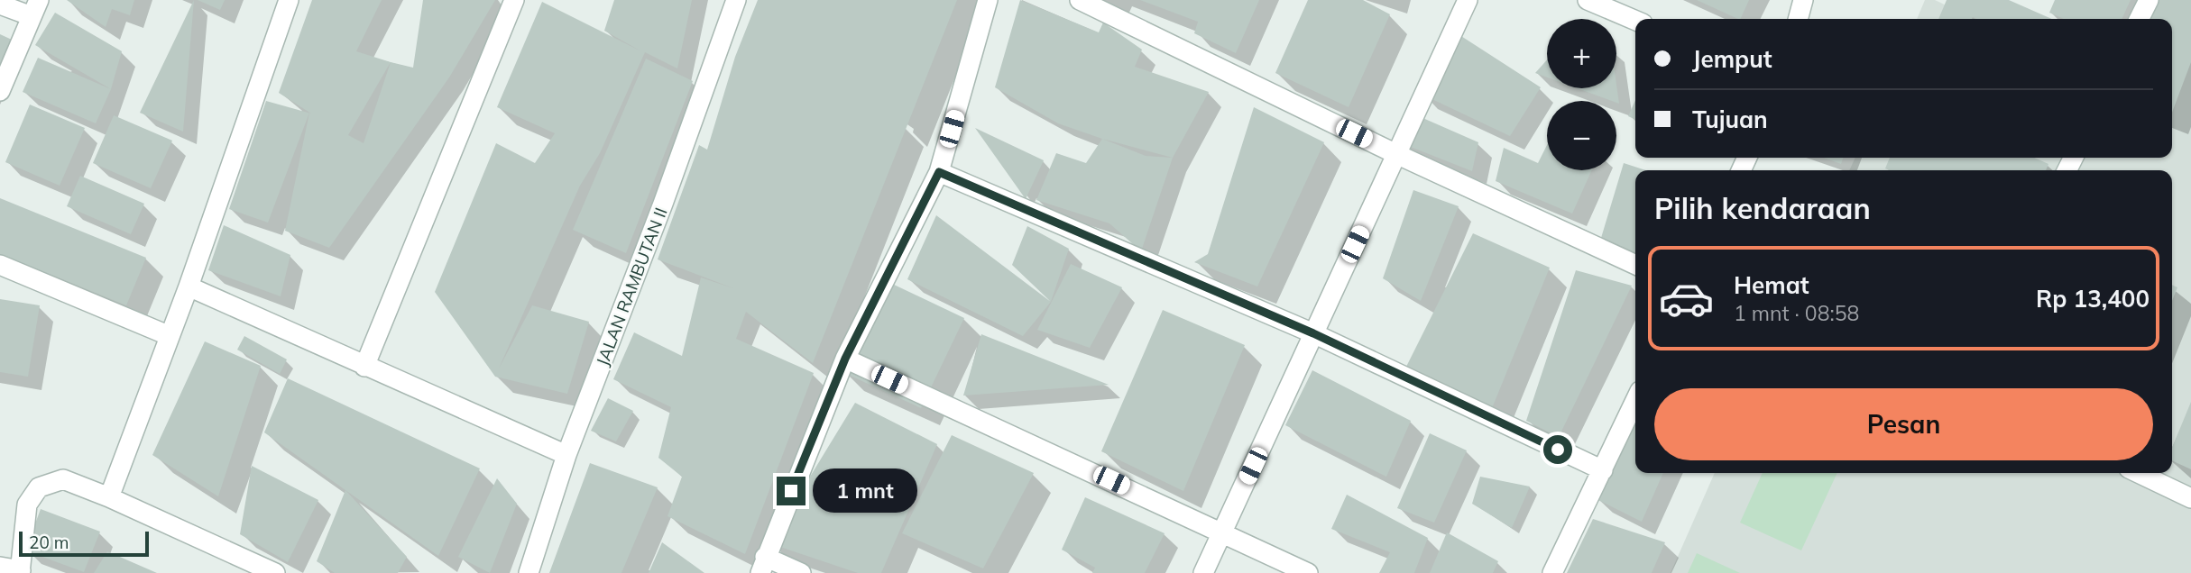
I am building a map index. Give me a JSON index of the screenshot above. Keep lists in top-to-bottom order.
{
  "streets": {
    "street": ["JALAN RAMBUTAN II"]
  },
  "scale_bar": "20 m",
  "page": {
    "map_buttons": ["+", "−"],
    "banner": ["Jemput", "Tujuan"],
    "heading": "Pilih kendaraan",
    "list": [
      {
        "name": "Hemat",
        "note": "1 mnt · 08:58",
        "value": "Rp 13,400"
      }
    ],
    "buttons": "Pesan",
    "bubble": "1 mnt",
    "scale": "20 m"
  }
}
